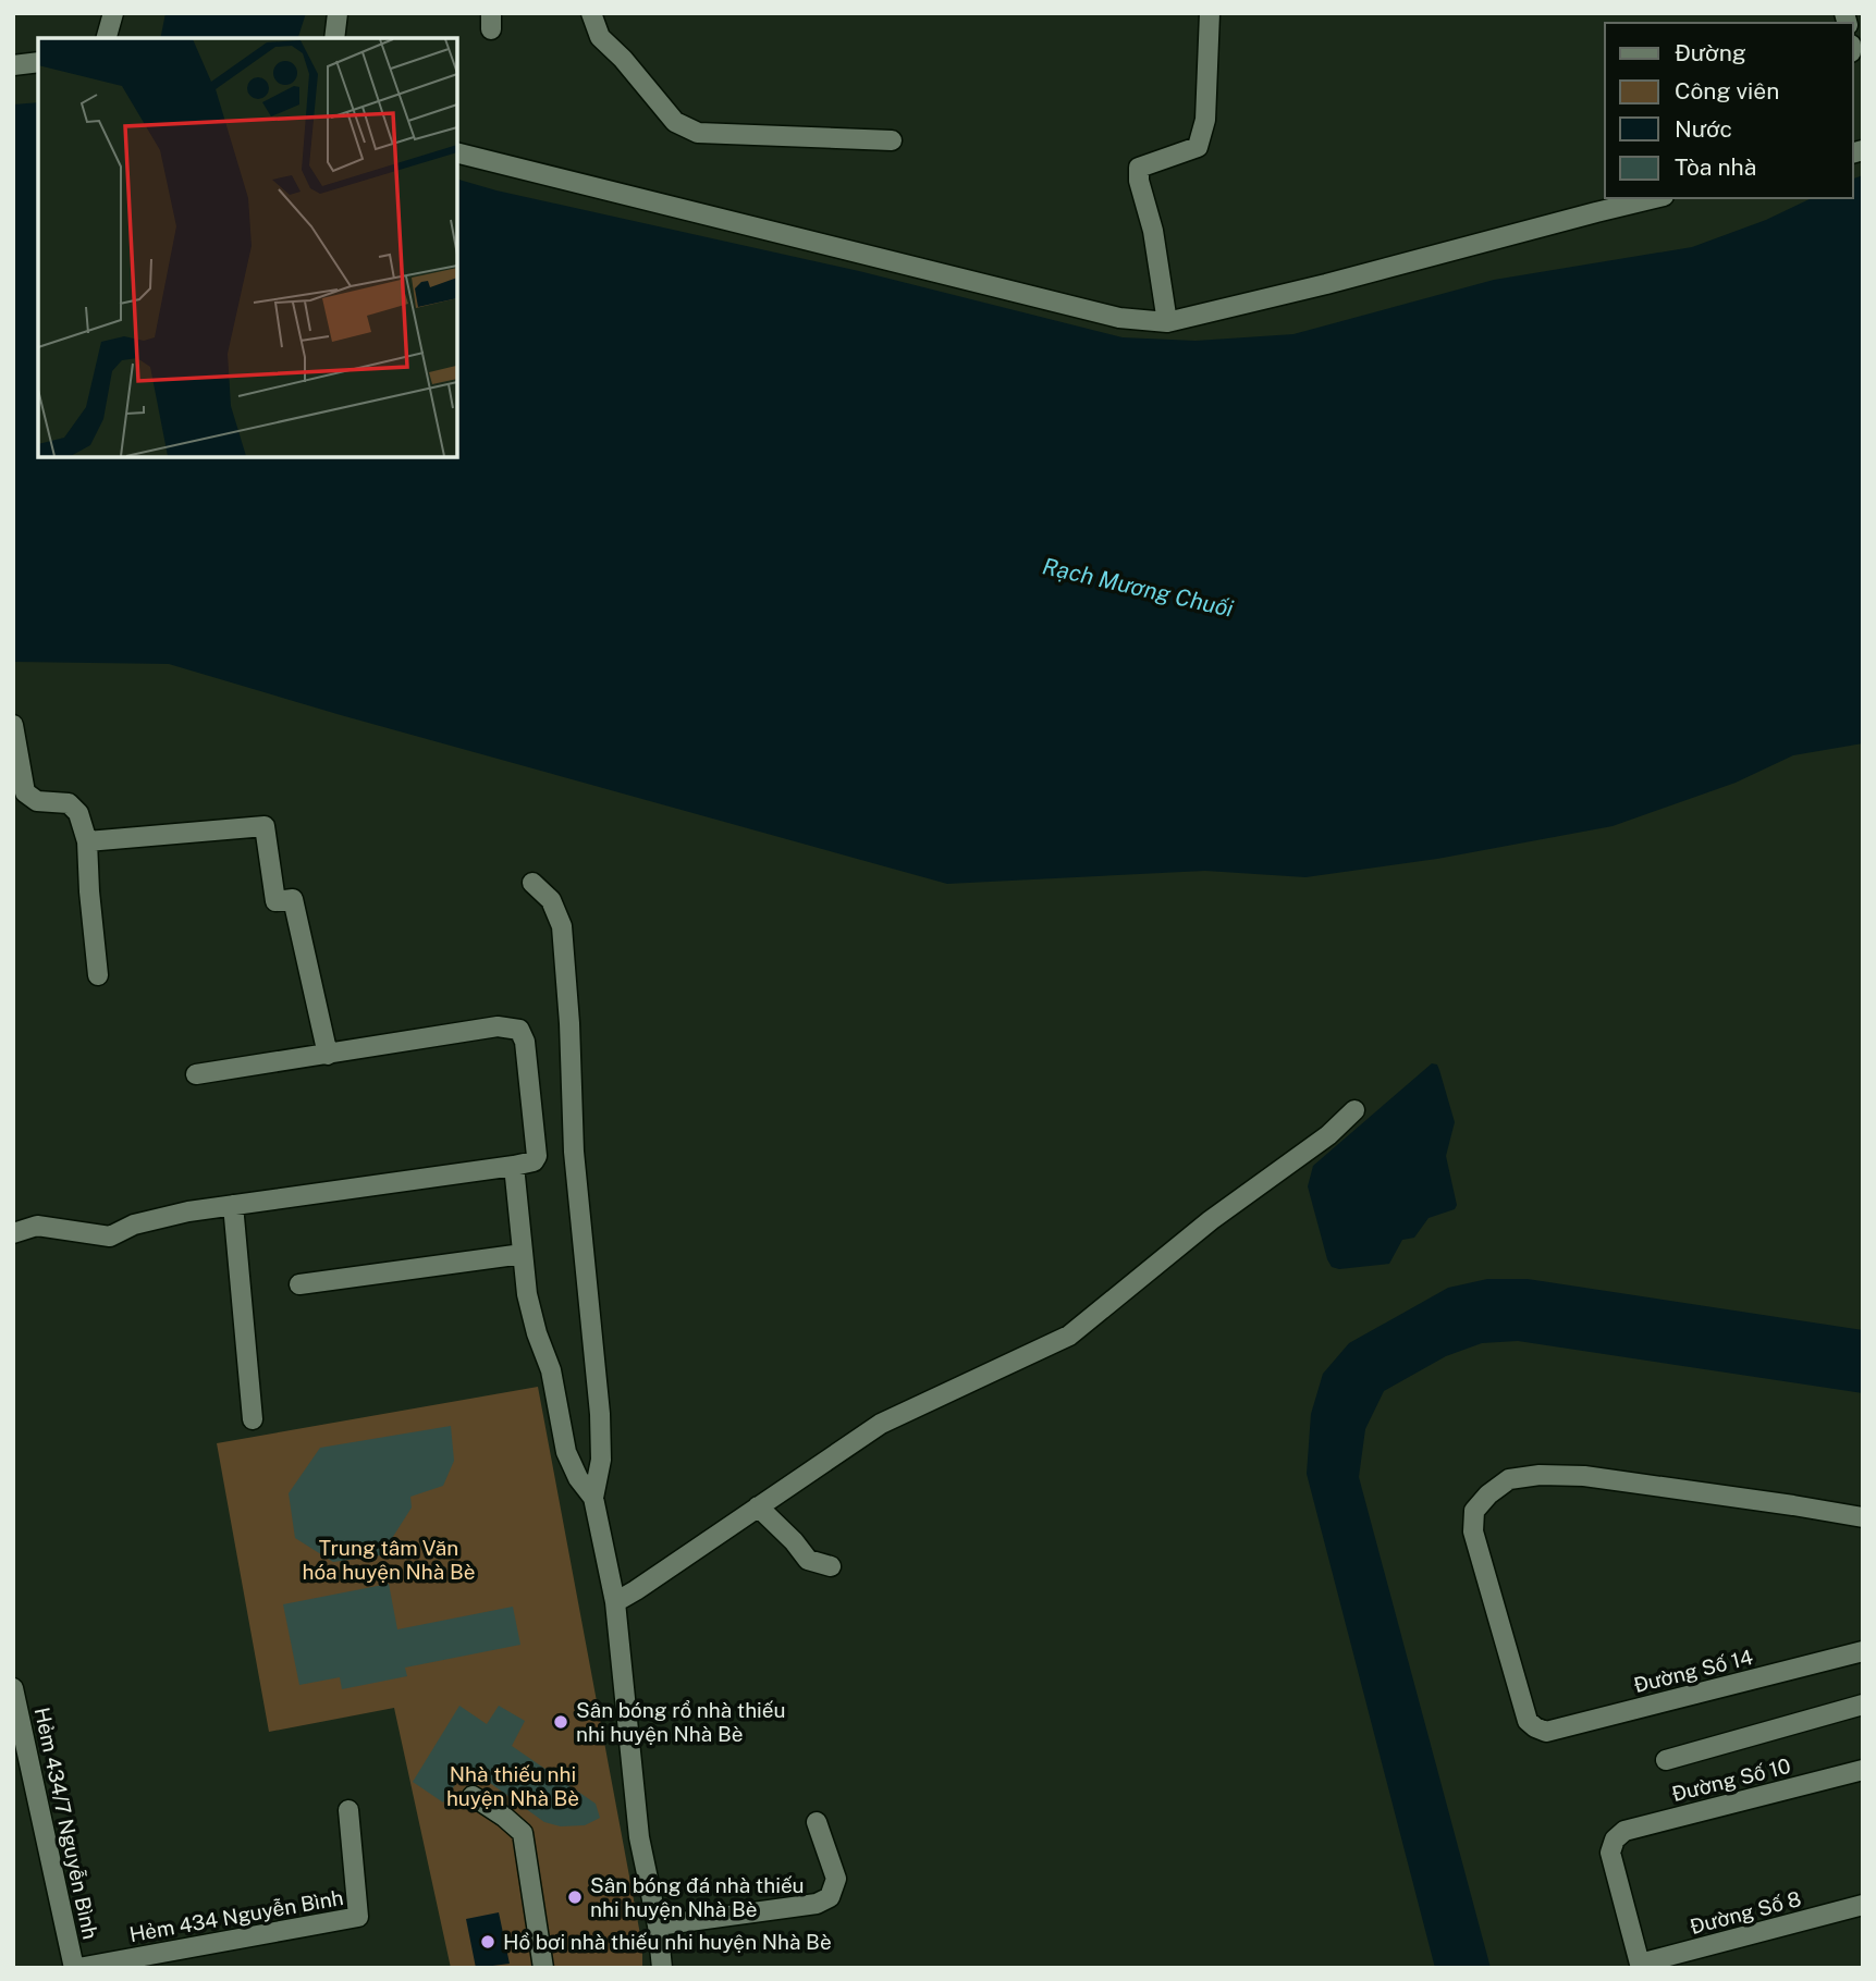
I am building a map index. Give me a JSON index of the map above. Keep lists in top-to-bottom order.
{
  "streets": {
    "street": [
      "Đường Số 14",
      "Đường Số 10",
      "Hẻm 434/7 Nguyễn Bình",
      "Đường Số 8",
      "Hẻm 434 Nguyễn Bình"
    ]
  },
  "crossings": [
    ["Đường Số 10", "Đường Số 8"],
    ["Hẻm 434/7 Nguyễn Bình", "Hẻm 434 Nguyễn Bình"]
  ],
  "water": ["Rạch Mương Chuối"],
  "parks": ["Trung tâm Văn hóa huyện Nhà Bè", "Nhà thiếu nhi huyện Nhà Bè"],
  "places": ["Sân bóng rổ nhà thiếu nhi huyện Nhà Bè", "Sân bóng đá nhà thiếu nhi huyện Nhà Bè", "Hồ bơi nhà thiếu nhi huyện Nhà Bè"],
  "legend": [
    "Đường",
    "Công viên",
    "Nước",
    "Tòa nhà"
  ]
}
